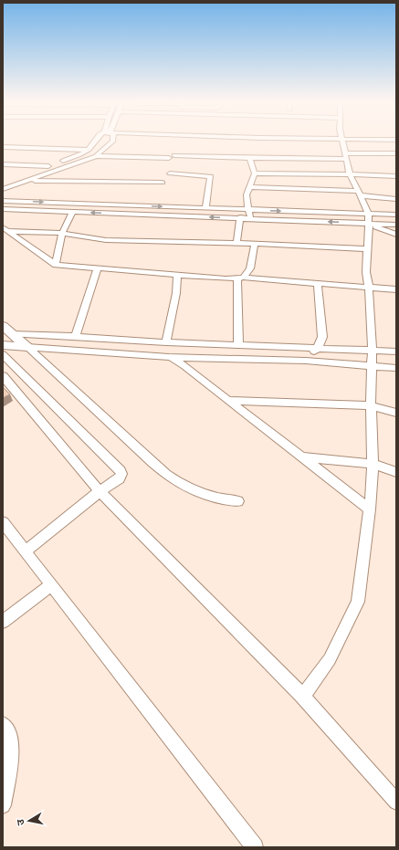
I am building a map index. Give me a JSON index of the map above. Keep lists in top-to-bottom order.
{
  "north": "left"
}
